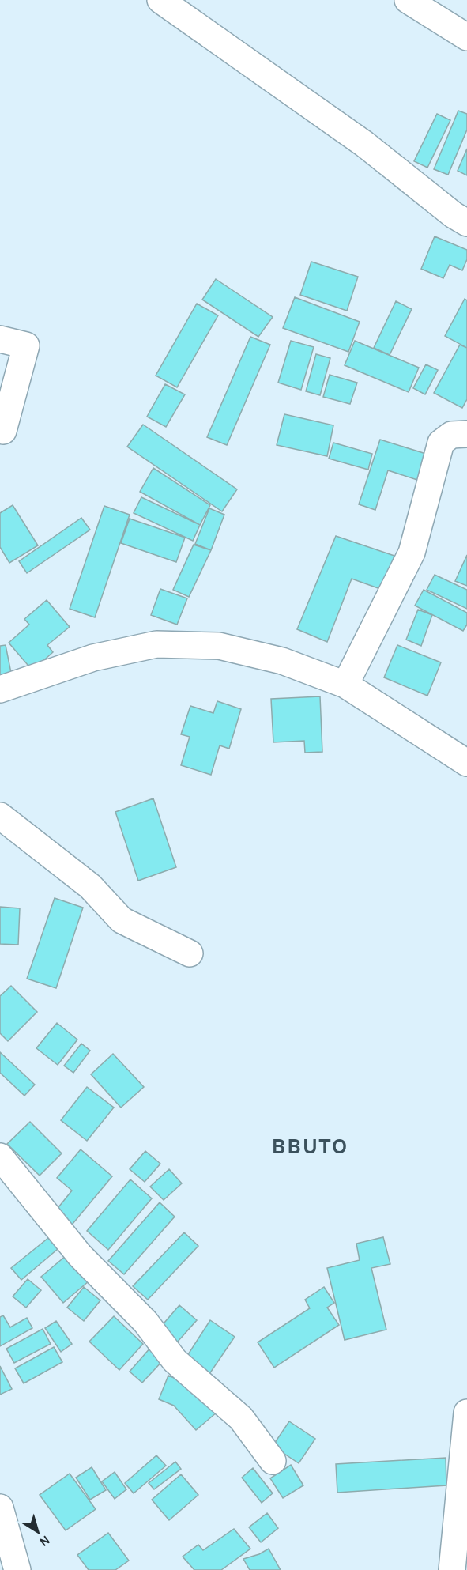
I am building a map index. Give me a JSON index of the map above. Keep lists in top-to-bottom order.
{
  "districts": ["BBUTO"],
  "north": "bottom right"
}
